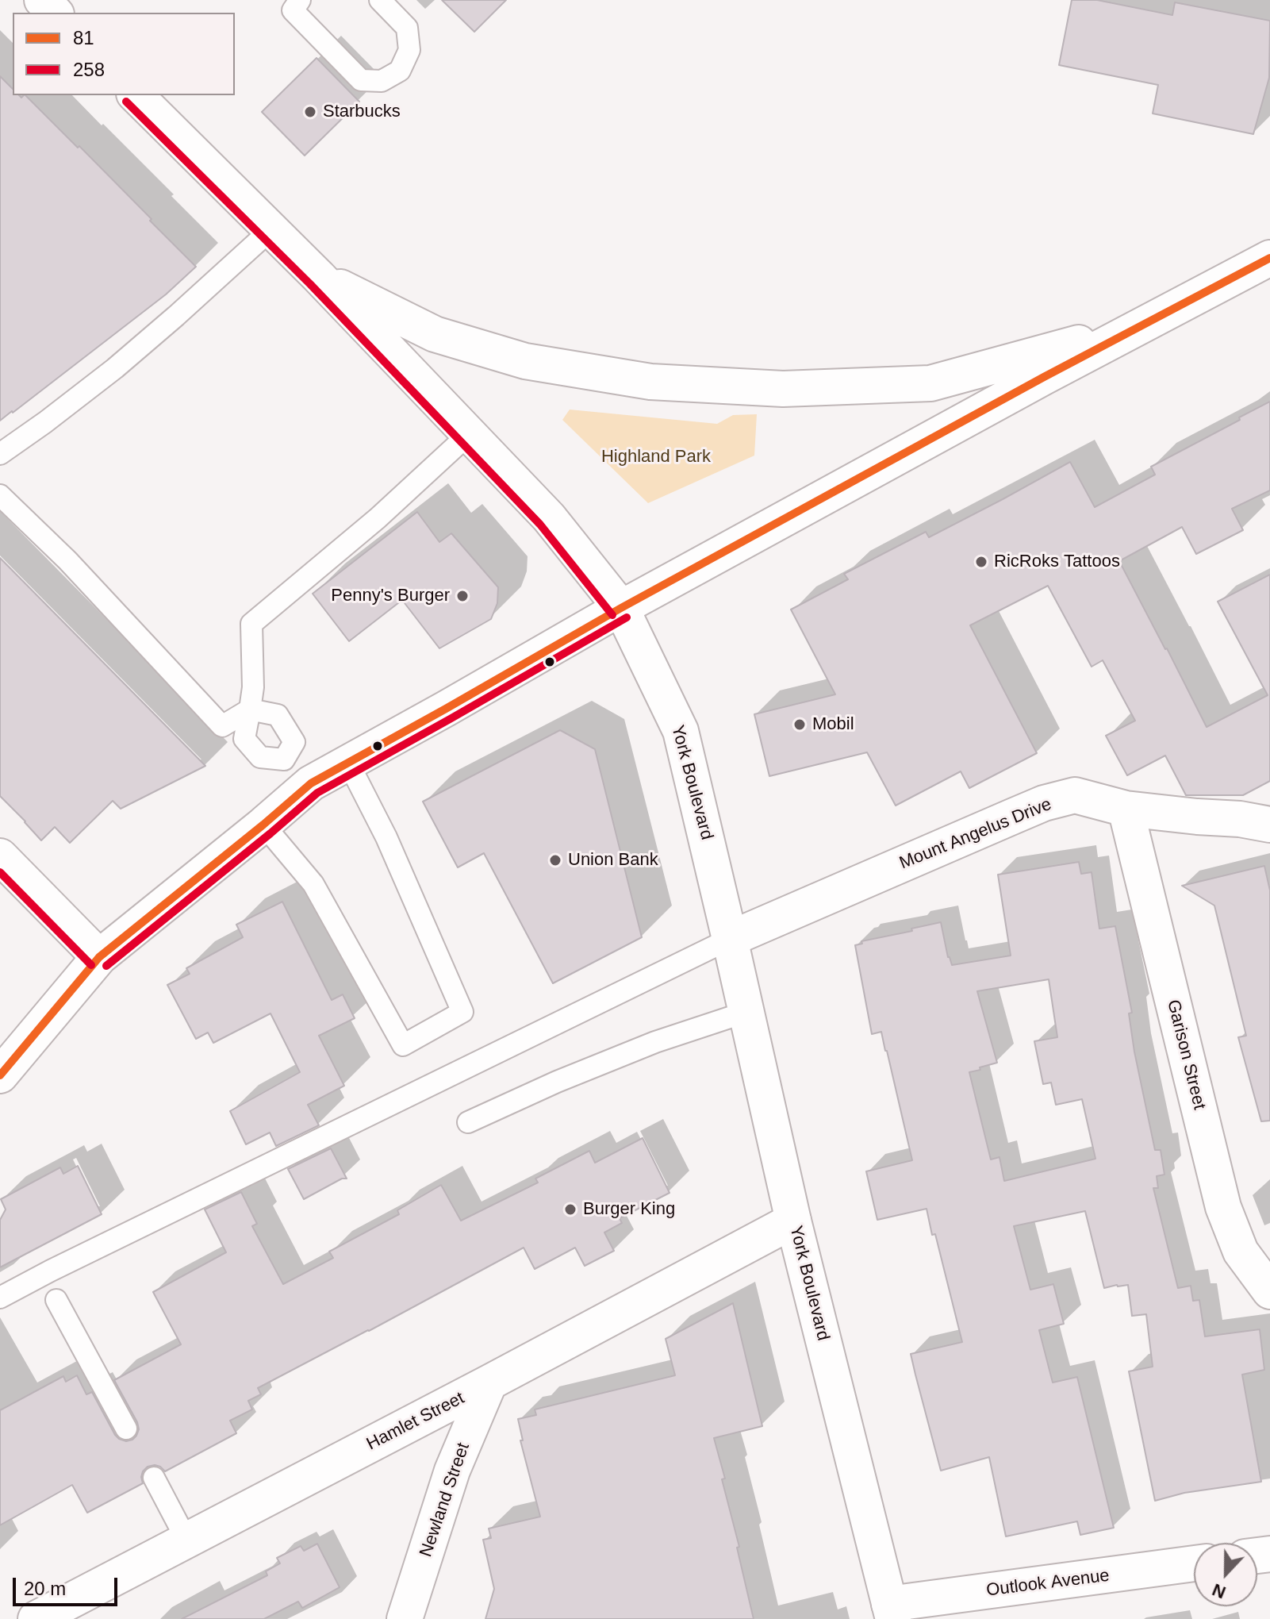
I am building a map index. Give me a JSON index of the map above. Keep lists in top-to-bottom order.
{
  "streets": {
    "main road": [
      "York Boulevard",
      "Mount Angelus Drive",
      "Garison Street",
      "Hamlet Street",
      "Newland Street",
      "Outlook Avenue"
    ]
  },
  "crossings": [
    ["York Boulevard", "Mount Angelus Drive"],
    ["York Boulevard", "Hamlet Street"],
    ["York Boulevard", "Outlook Avenue"],
    ["Mount Angelus Drive", "Garison Street"],
    ["Hamlet Street", "Newland Street"]
  ],
  "parks": ["Highland Park"],
  "places": [
    "Starbucks",
    "RicRoks Tattoos",
    "Penny's Burger",
    "Mobil",
    "Union Bank",
    "Burger King"
  ],
  "lines": ["transit line 258", "transit line 81"],
  "legend": ["81", "258"],
  "scale_bar": "20 m",
  "north": "bottom"
}
